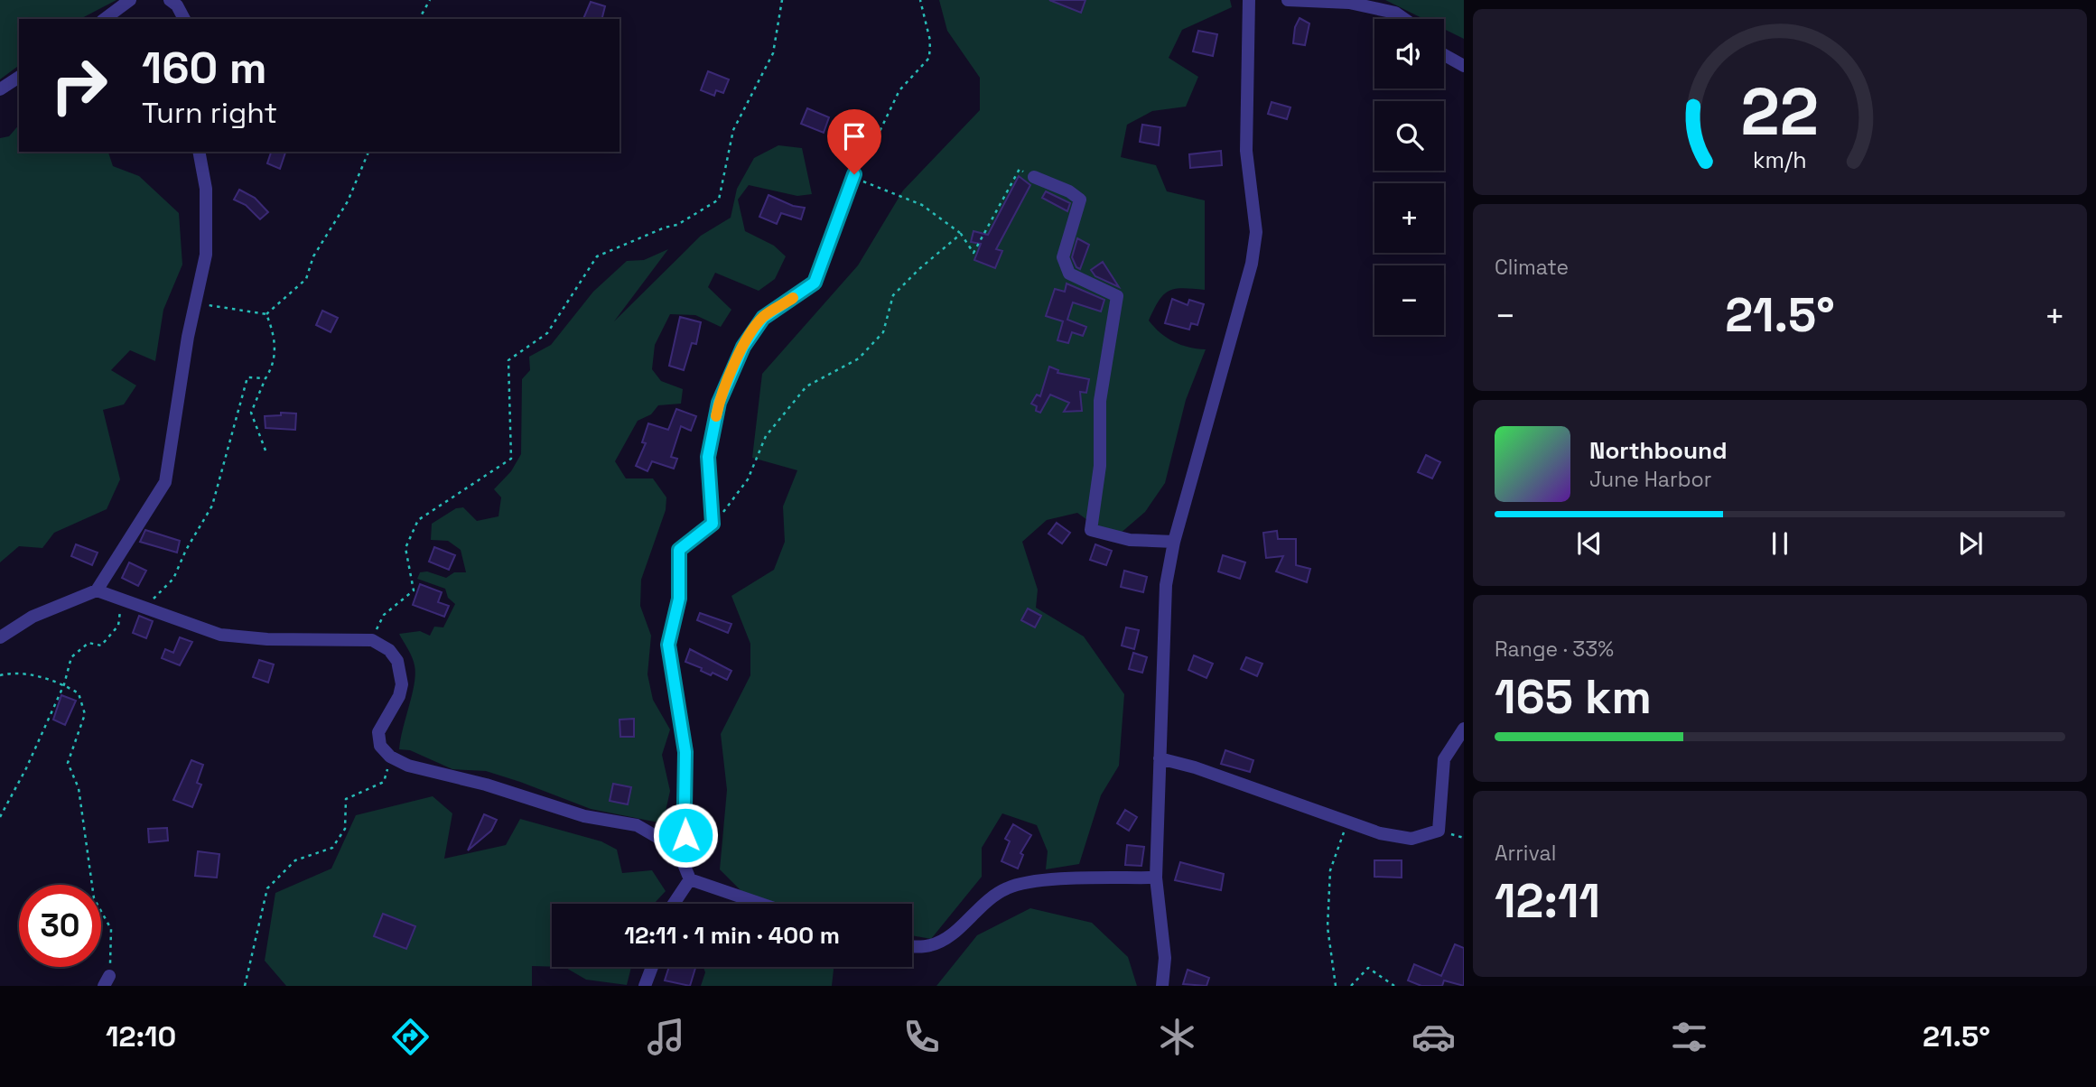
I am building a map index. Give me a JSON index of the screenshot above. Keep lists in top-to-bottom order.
{
  "page": {
    "map_buttons": ["+", "−"],
    "turn": ["160 m", "Turn right"],
    "tile": [
      "Climate",
      ["Range · 33%", "165 km"],
      ["Arrival", "12:11"]
    ],
    "heat": ["−", "21.5°", "+"],
    "song": ["Northbound", "June Harbor"],
    "limit": "30",
    "trip": "12:11 · 1 min · 400 m",
    "tabs": ["12:10", "21.5°"],
    "gauge": ["22", "km/h"]
  }
}
